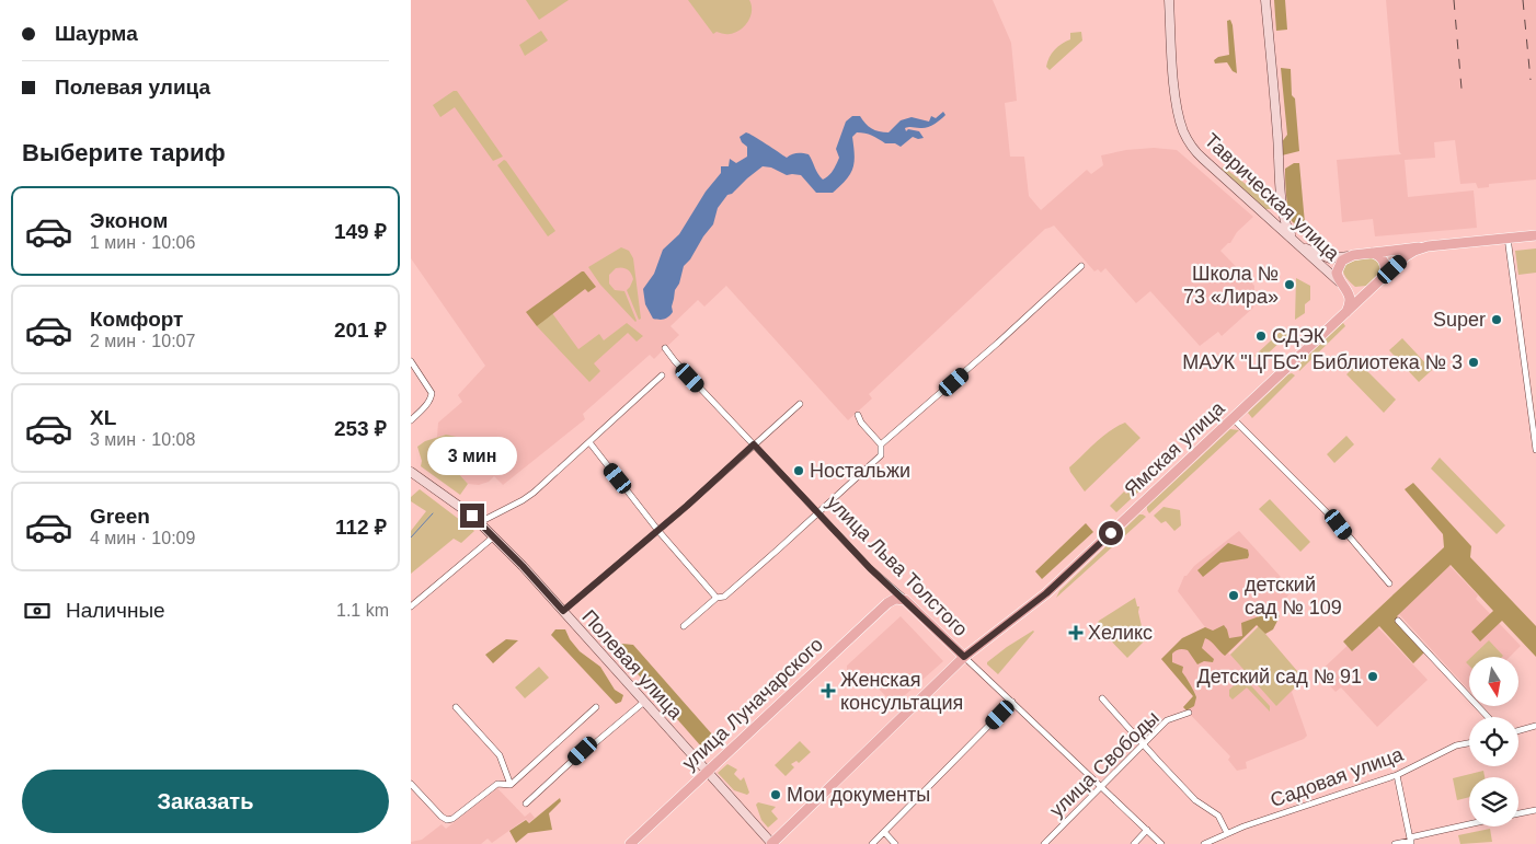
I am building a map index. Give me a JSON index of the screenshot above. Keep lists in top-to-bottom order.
{
  "streets": {
    "main road": ["Ямская улица", "улица Льва Толстого", "улица Луначарского"],
    "street": [
      "Таврическая улица",
      "Полевая улица",
      "улица Свободы",
      "Садовая улица"
    ]
  },
  "crossings": [
    ["Таврическая улица", "Ямская улица"],
    ["Ямская улица", "улица Льва Толстого"],
    ["Ямская улица", "Полевая улица"],
    ["улица Льва Толстого", "улица Луначарского"],
    ["улица Льва Толстого", "улица Свободы"],
    ["Полевая улица", "улица Луначарского"]
  ],
  "places": {
    "other": [
      "Школа № 73 «Лира»",
      "Super",
      "СДЭК",
      "МАУК \"ЦГБС\" Библиотека № 3",
      "Ностальжи",
      "детский сад № 109",
      "Детский сад № 91",
      "Мои документы"
    ],
    "health": ["Хеликс", "Женская консультация"]
  },
  "north": "bottom",
  "page": {
    "banner": ["Шаурма", "Полевая улица"],
    "heading": "Выберите тариф",
    "list": [
      {
        "name": "Эконом",
        "note": "1 мин · 10:06",
        "value": "149 ₽"
      },
      {
        "name": "Комфорт",
        "note": "2 мин · 10:07",
        "value": "201 ₽"
      },
      {
        "name": "XL",
        "note": "3 мин · 10:08",
        "value": "253 ₽"
      },
      {
        "name": "Green",
        "note": "4 мин · 10:09",
        "value": "112 ₽"
      }
    ],
    "bubble": "3 мин",
    "pay": ["Наличные", "1.1 km"],
    "buttons": "Заказать"
  }
}
